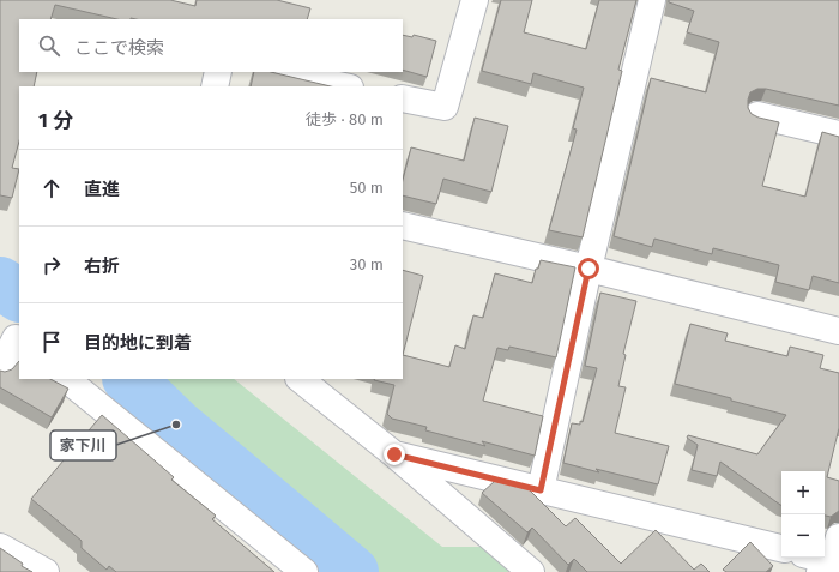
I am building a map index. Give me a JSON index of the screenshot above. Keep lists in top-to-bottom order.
{
  "places": ["家下川"],
  "page": {
    "search": "ここで検索",
    "heading": ["1 分", "徒歩 · 80 m"],
    "list": [
      ["直進", "50 m"],
      ["右折", "30 m"],
      "目的地に到着"
    ],
    "map_buttons": ["+", "−"]
  }
}
